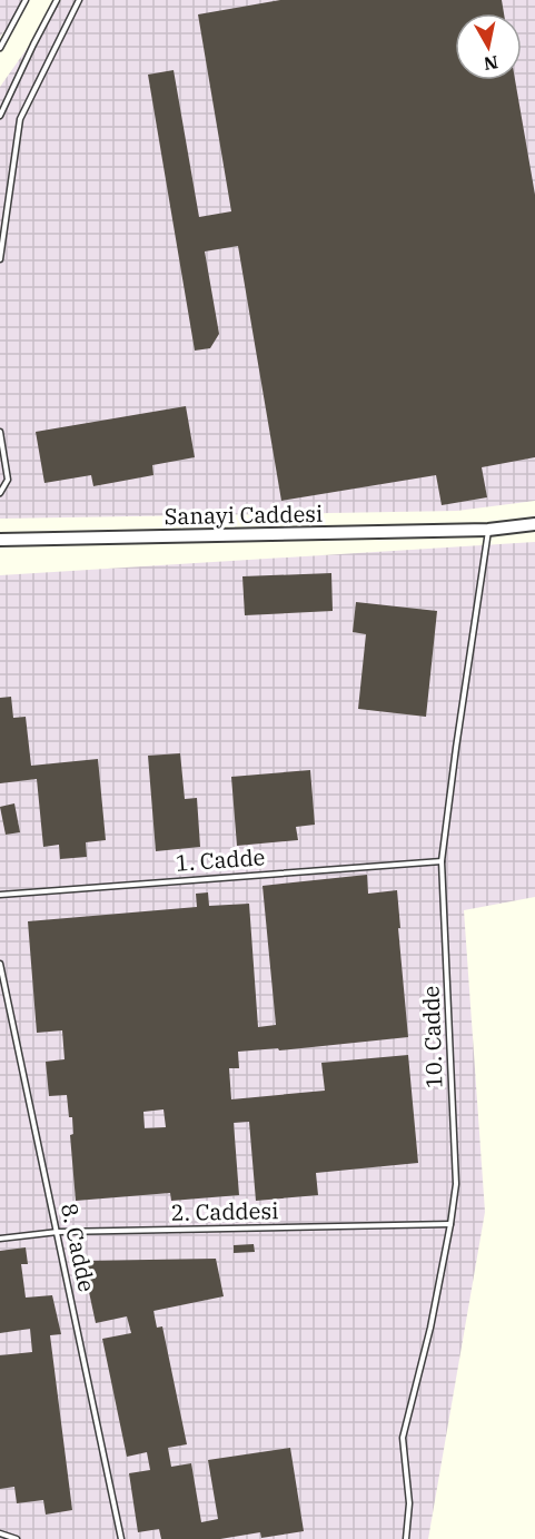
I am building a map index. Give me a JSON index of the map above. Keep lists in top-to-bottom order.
{
  "streets": {
    "street": ["Sanayi Caddesi"],
    "lane": [
      "1. Cadde",
      "10. Cadde",
      "2. Caddesi",
      "8. Cadde"
    ]
  },
  "crossings": [
    ["Sanayi Caddesi", "10. Cadde"],
    ["1. Cadde", "10. Cadde"],
    ["10. Cadde", "2. Caddesi"],
    ["2. Caddesi", "8. Cadde"]
  ],
  "north": "bottom"
}
